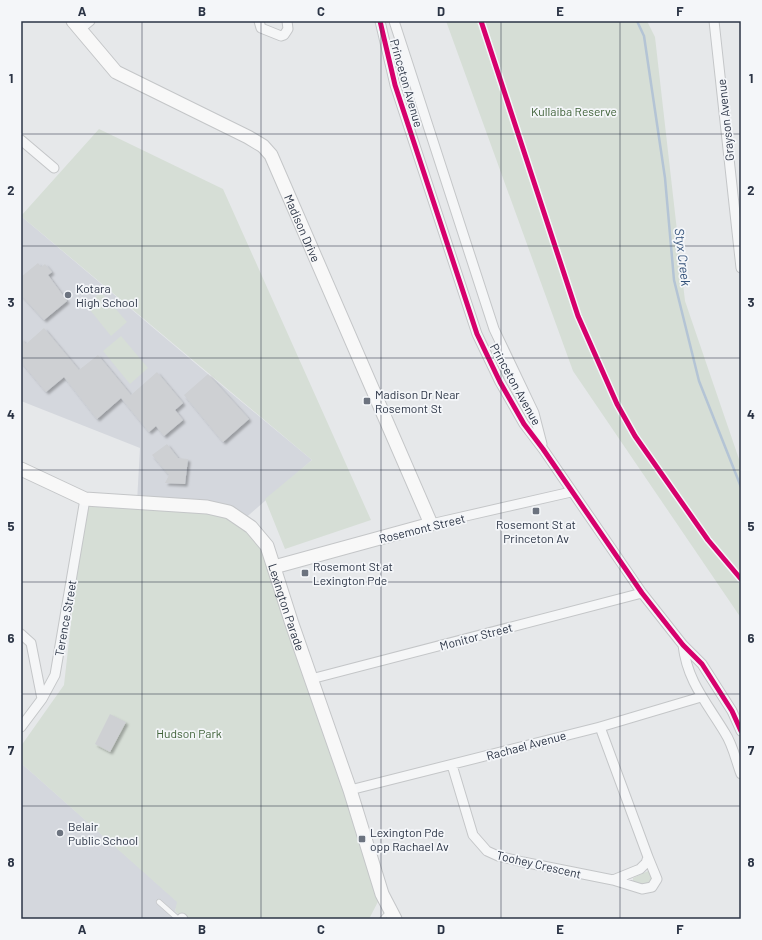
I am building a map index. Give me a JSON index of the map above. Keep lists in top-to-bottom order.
{
  "streets": {
    "main road": ["Madison Drive", "Rosemont Street", "Lexington Parade"],
    "street": [
      "Princeton Avenue",
      "Grayson Avenue",
      "Terence Street",
      "Monitor Street",
      "Rachael Avenue",
      "Toohey Crescent"
    ]
  },
  "crossings": [
    ["Princeton Avenue", "Rosemont Street"],
    ["Princeton Avenue", "Monitor Street"],
    ["Madison Drive", "Rosemont Street"],
    ["Rosemont Street", "Lexington Parade"],
    ["Lexington Parade", "Terence Street"],
    ["Lexington Parade", "Monitor Street"],
    ["Lexington Parade", "Rachael Avenue"],
    ["Rachael Avenue", "Toohey Crescent"]
  ],
  "water": ["Styx Creek"],
  "parks": ["Kullaiba Reserve", "Hudson Park"],
  "places": {
    "other": ["Kotara High School", "Belair Public School"],
    "transit": [
      "Madison Dr Near Rosemont St",
      "Rosemont St at Princeton Av",
      "Rosemont St at Lexington Pde",
      "Lexington Pde opp Rachael Av"
    ]
  },
  "grid": {
    "columns": [
      "A",
      "B",
      "C",
      "D",
      "E",
      "F"
    ],
    "rows": [
      "1",
      "2",
      "3",
      "4",
      "5",
      "6",
      "7",
      "8"
    ]
  }
}
